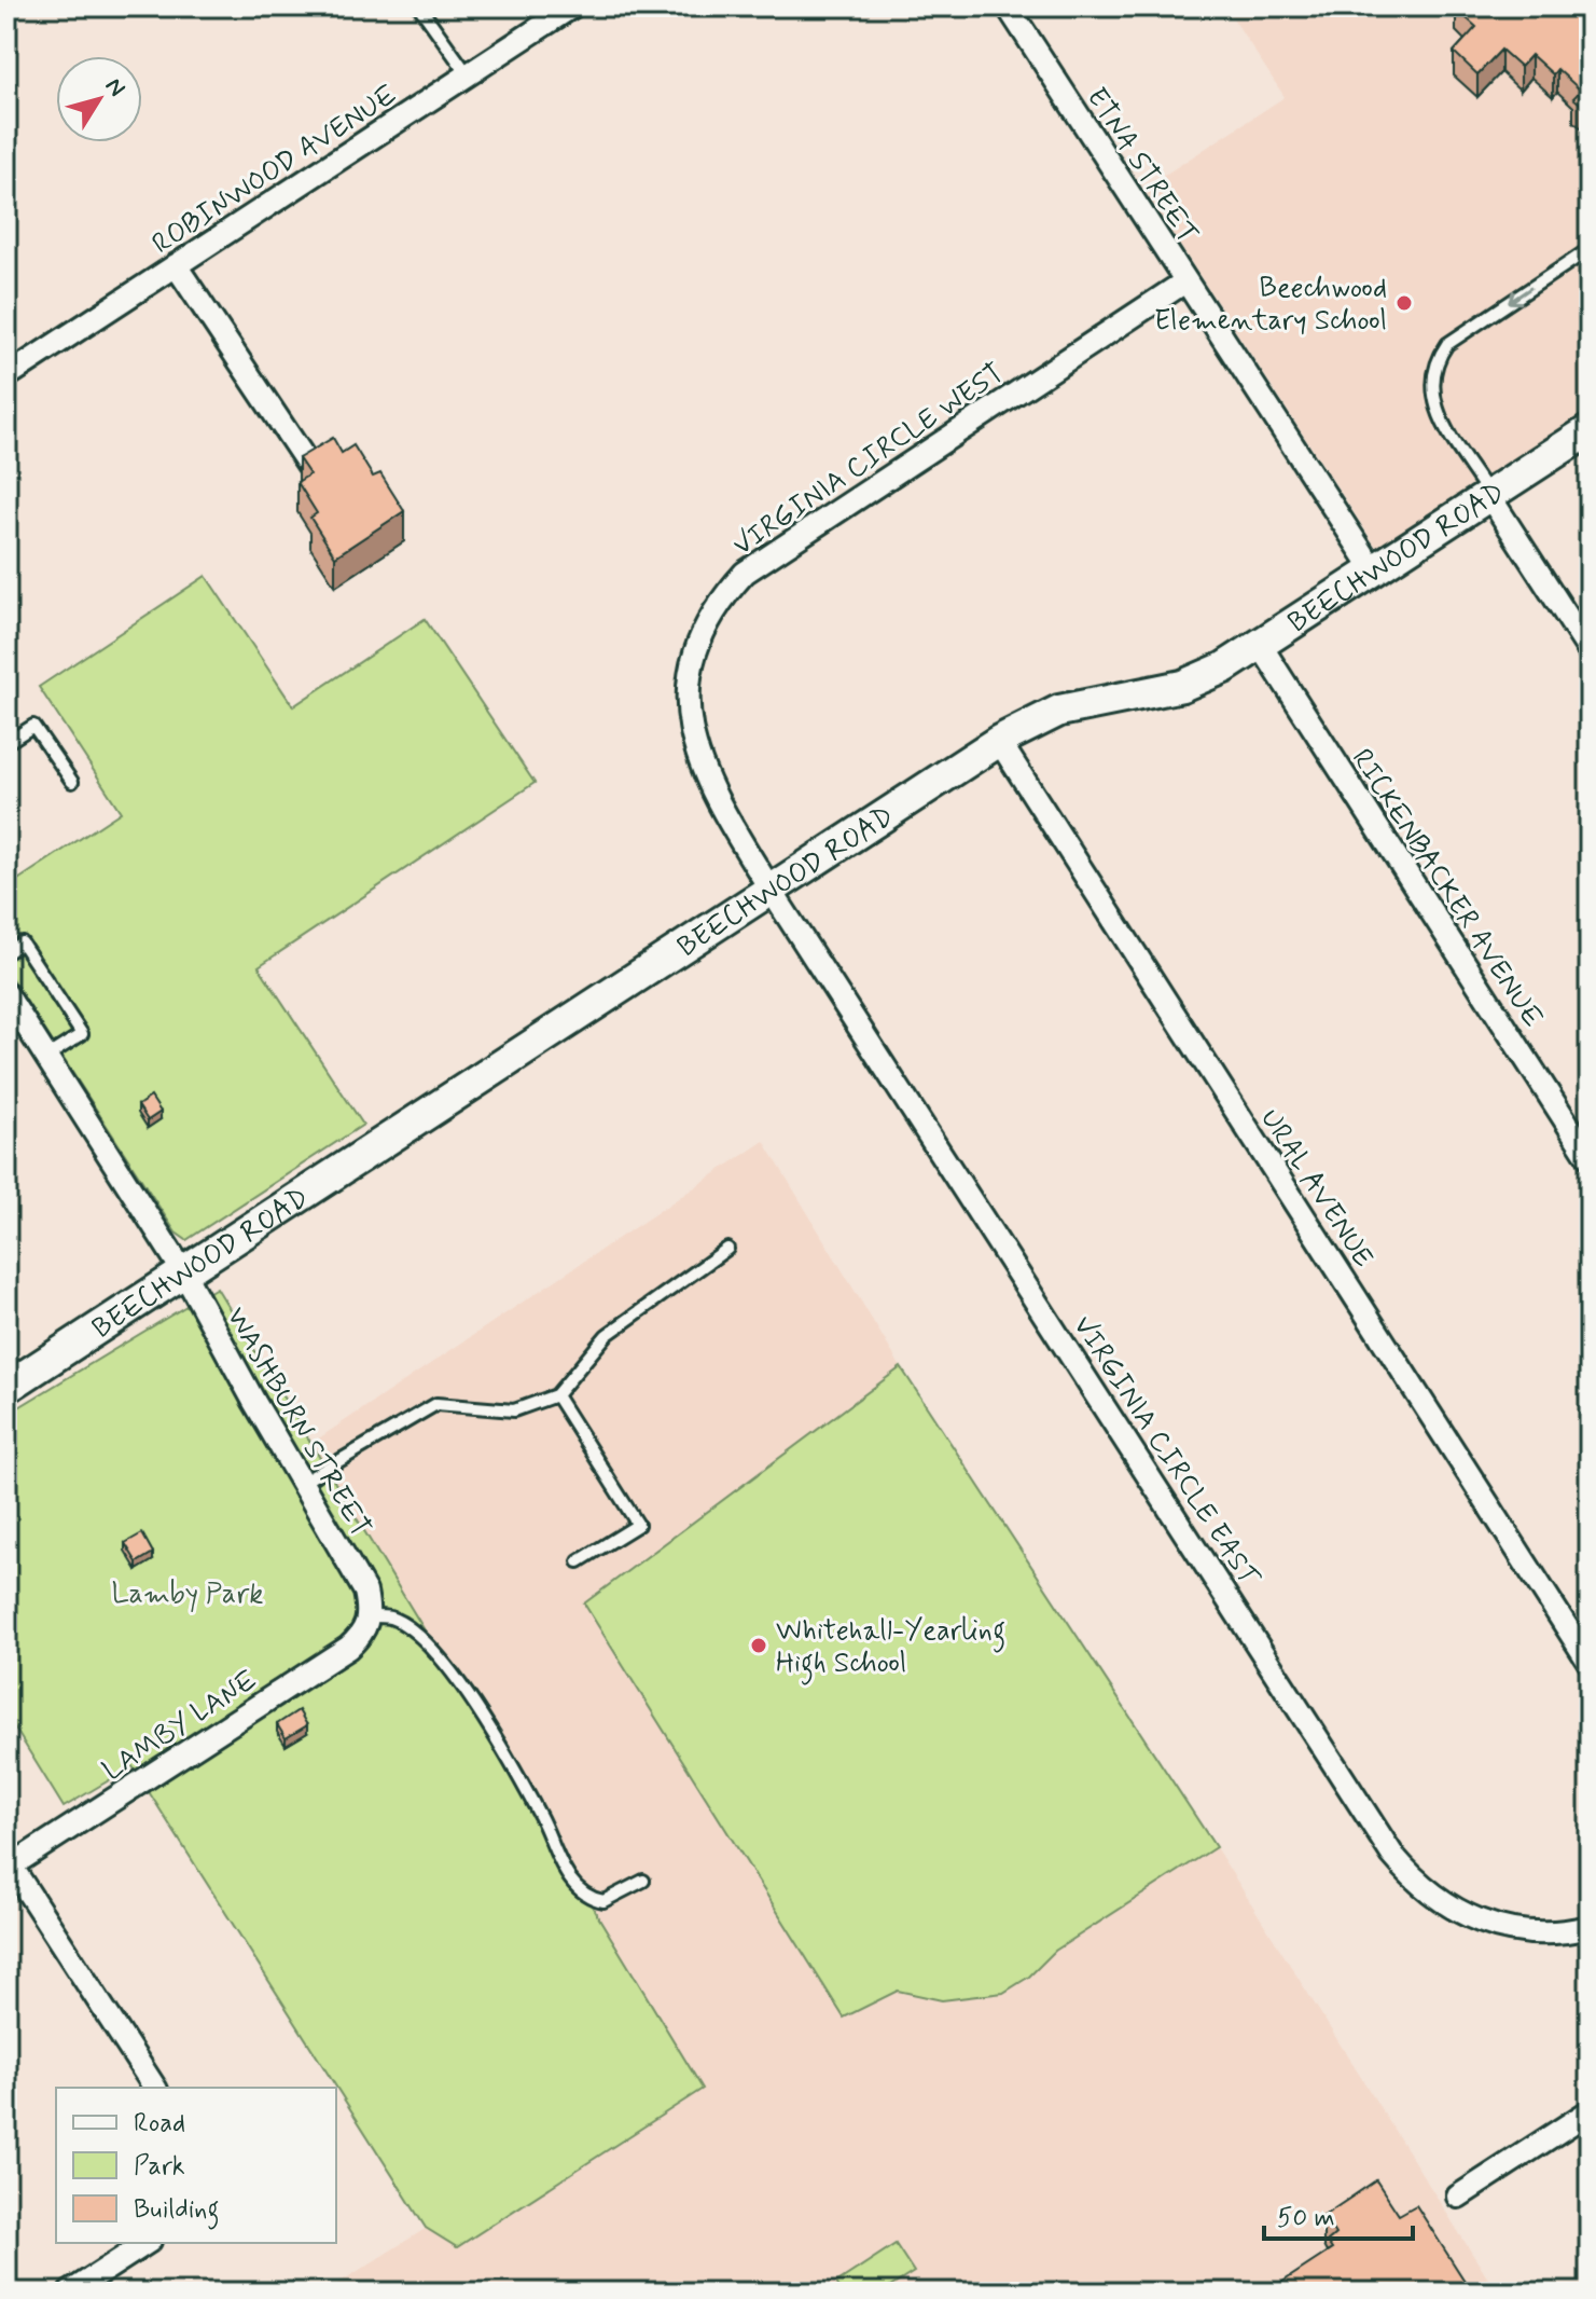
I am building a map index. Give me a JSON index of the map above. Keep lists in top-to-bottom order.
{
  "streets": {
    "street": [
      "ETNA STREET",
      "ROBINWOOD AVENUE",
      "VIRGINIA CIRCLE WEST",
      "BEECHWOOD ROAD",
      "RICKENBACKER AVENUE",
      "URAL AVENUE",
      "WASHBURN STREET",
      "VIRGINIA CIRCLE EAST",
      "LAMBY LANE"
    ]
  },
  "crossings": [
    ["ETNA STREET", "VIRGINIA CIRCLE WEST"],
    ["ETNA STREET", "BEECHWOOD ROAD"],
    ["VIRGINIA CIRCLE WEST", "BEECHWOOD ROAD"],
    ["VIRGINIA CIRCLE WEST", "VIRGINIA CIRCLE EAST"],
    ["BEECHWOOD ROAD", "RICKENBACKER AVENUE"],
    ["BEECHWOOD ROAD", "URAL AVENUE"],
    ["BEECHWOOD ROAD", "WASHBURN STREET"],
    ["BEECHWOOD ROAD", "VIRGINIA CIRCLE EAST"],
    ["WASHBURN STREET", "LAMBY LANE"]
  ],
  "parks": ["Lamby Park"],
  "places": ["Beechwood Elementary School", "Whitehall-Yearling High School"],
  "legend": ["Road", "Park", "Building"],
  "scale_bar": "50 m",
  "north": "top right"
}
